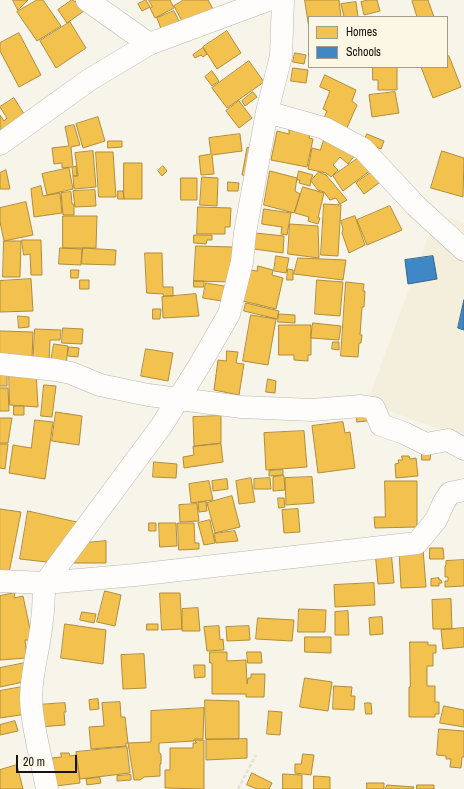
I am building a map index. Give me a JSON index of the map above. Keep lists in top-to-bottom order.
{
  "legend": ["Homes", "Schools"],
  "scale_bar": "20 m"
}
